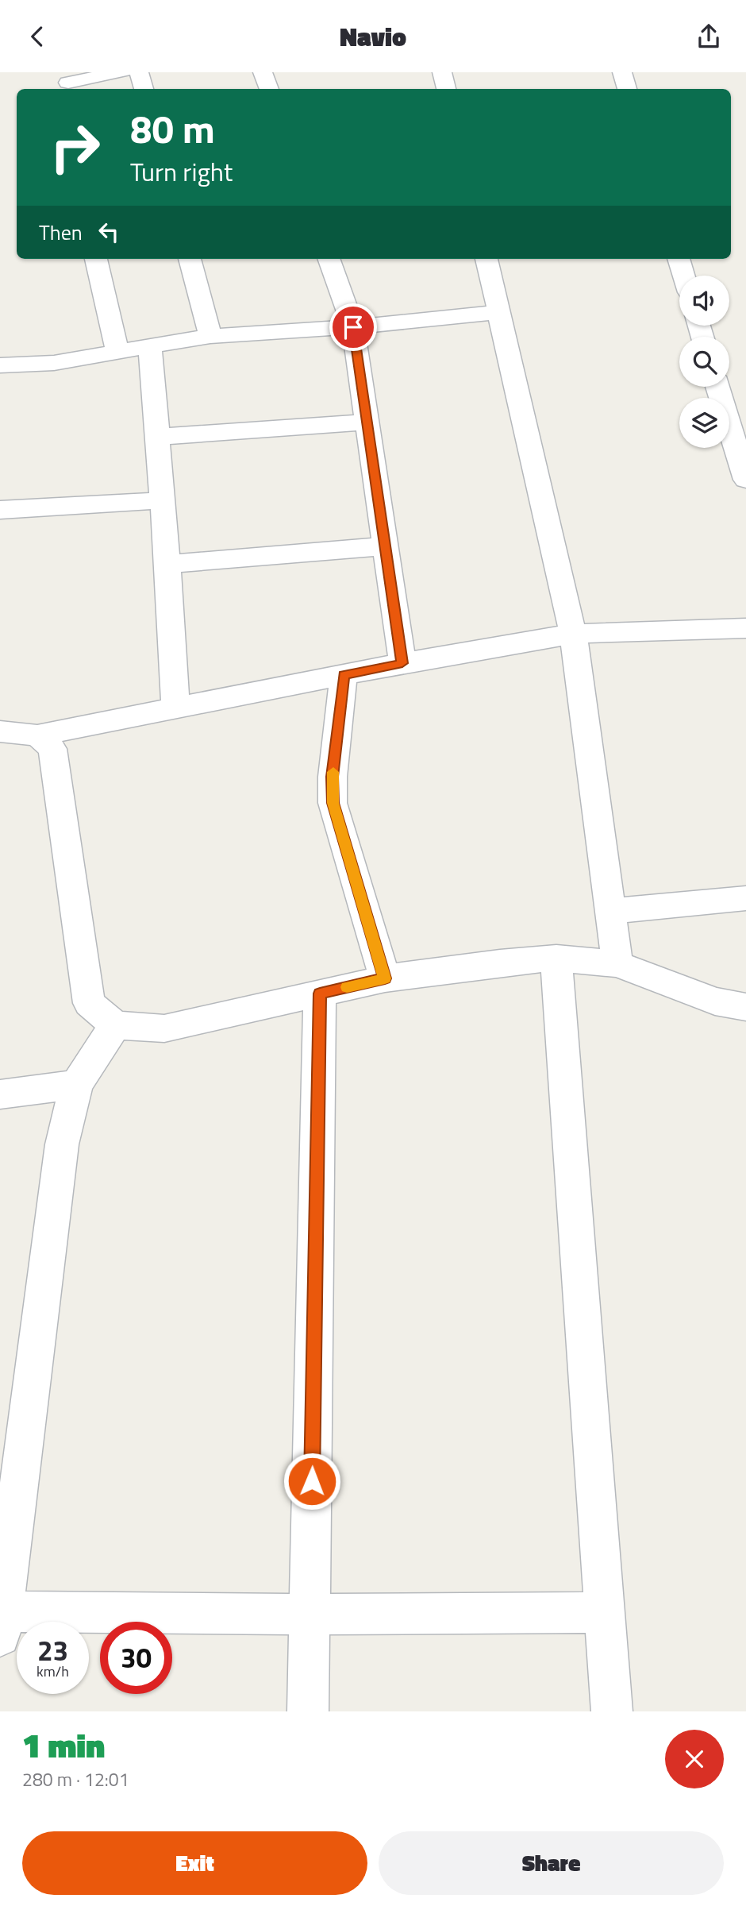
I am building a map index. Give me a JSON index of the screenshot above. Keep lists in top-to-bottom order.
{
  "page": {
    "header": "Navio",
    "turn": ["80 m", "Turn right"],
    "then": "Then",
    "speed": "23 km/h",
    "limit": "30",
    "heading": ["1 min", "280 m · 12:01"],
    "buttons": ["Exit", "Share"]
  }
}
